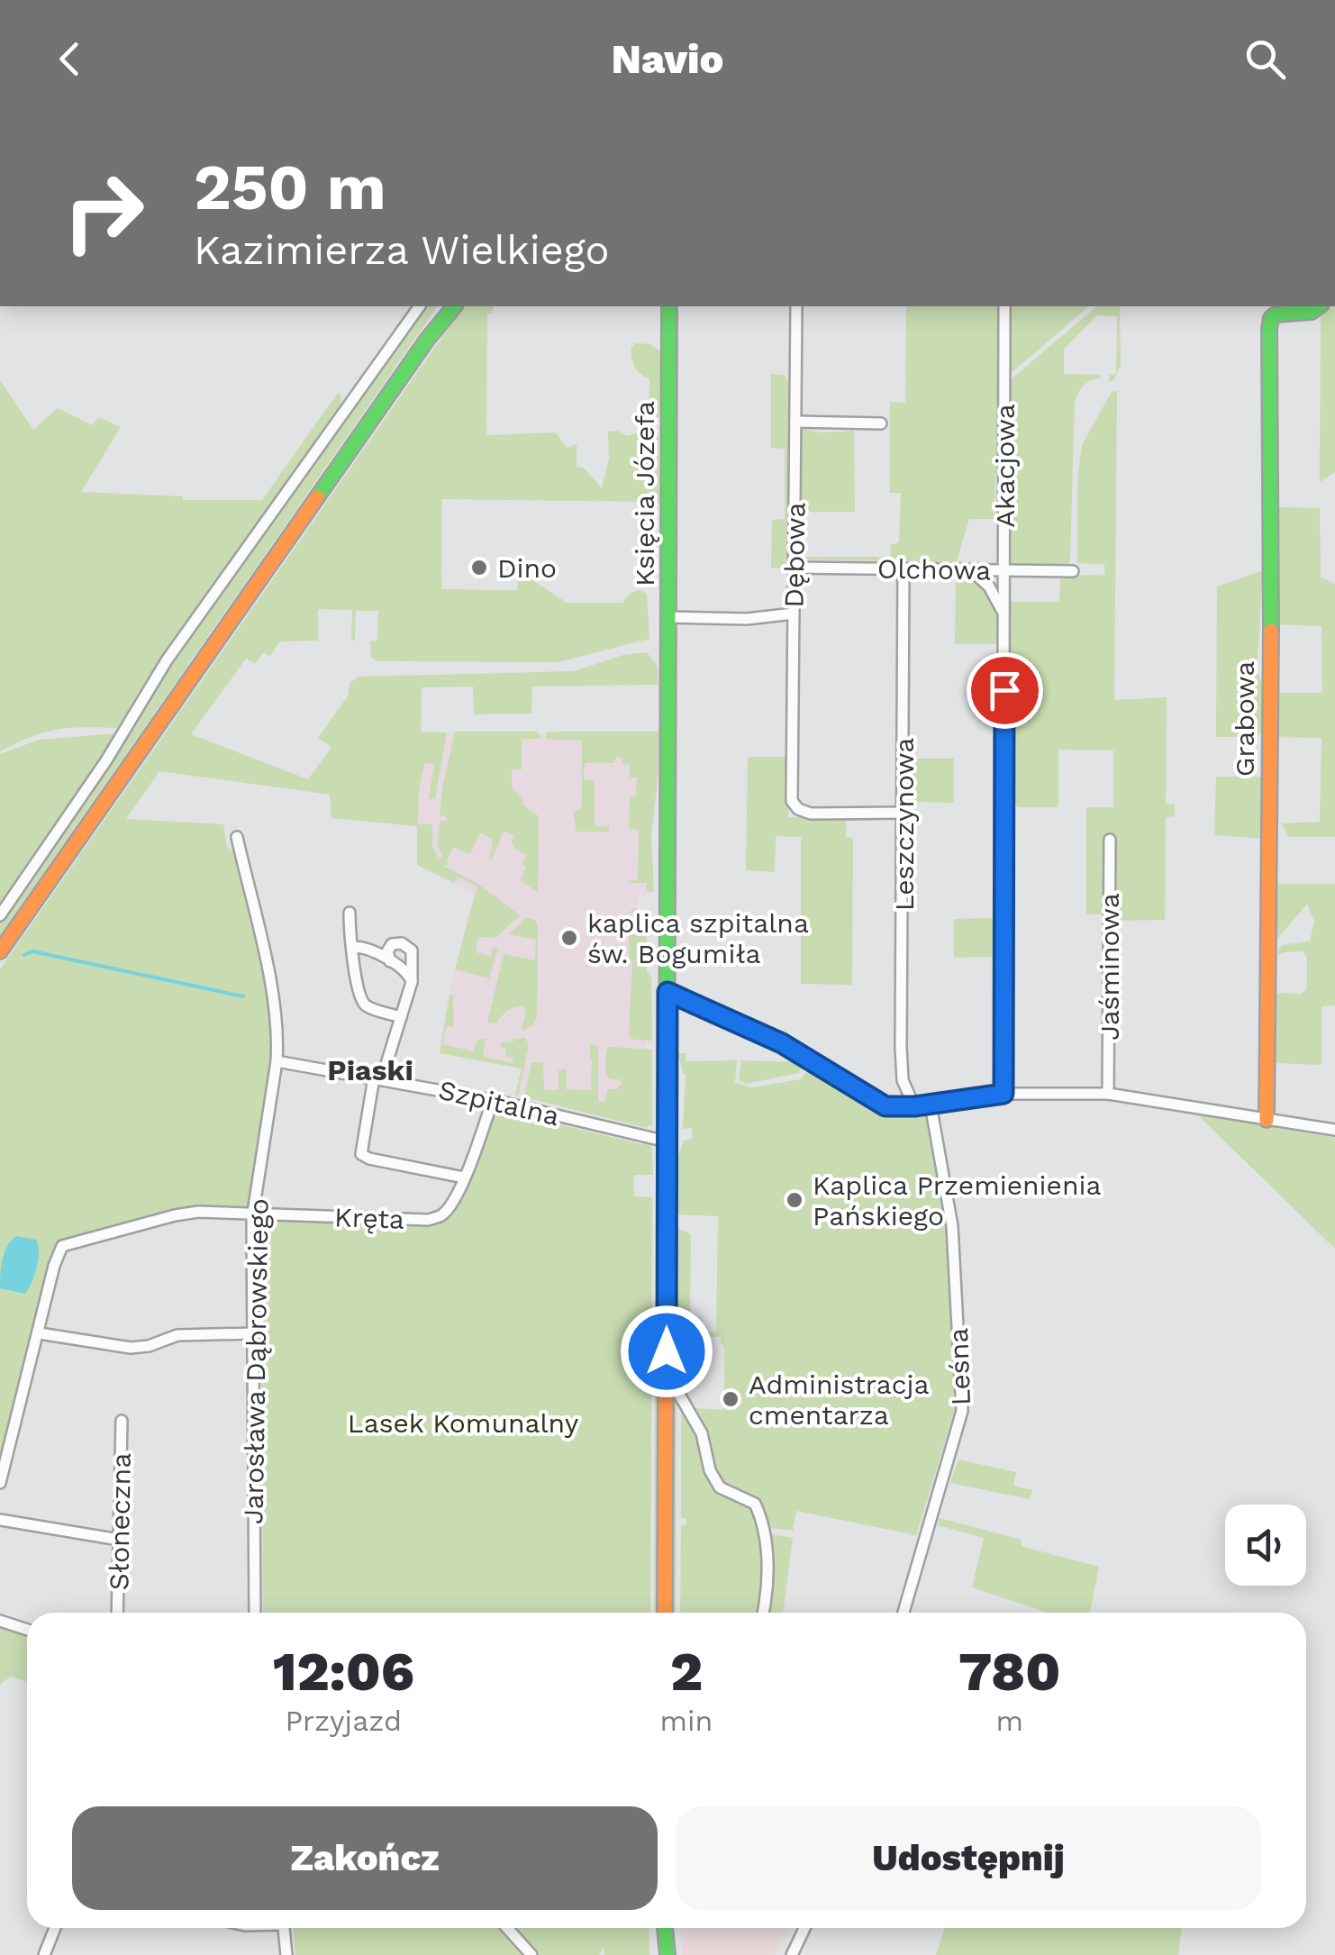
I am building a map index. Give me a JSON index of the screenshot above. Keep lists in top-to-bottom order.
{
  "streets": {
    "street": [
      "Akacjowa",
      "Księcia Józefa",
      "Dębowa",
      "Olchowa",
      "Grabowa",
      "Leszczynowa",
      "Jaśminowa",
      "Szpitalna",
      "Kręta",
      "Jarosława Dąbrowskiego",
      "Leśna",
      "Słoneczna"
    ]
  },
  "crossings": [
    ["Akacjowa", "Olchowa"],
    ["Księcia Józefa", "Szpitalna"],
    ["Dębowa", "Olchowa"],
    ["Dębowa", "Leszczynowa"],
    ["Olchowa", "Leszczynowa"],
    ["Szpitalna", "Kręta"],
    ["Szpitalna", "Jarosława Dąbrowskiego"],
    ["Kręta", "Jarosława Dąbrowskiego"]
  ],
  "districts": ["Piaski"],
  "parks": ["Lasek Komunalny"],
  "places": [
    "Dino",
    "kaplica szpitalna św. Bogumiła",
    "Kaplica Przemienienia Pańskiego",
    "Administracja cmentarza"
  ],
  "page": {
    "header": "Navio",
    "turn": ["250 m", "Kazimierza Wielkiego"],
    "eta": [
      "12:06",
      "Przyjazd",
      "2",
      "min",
      "780",
      "m"
    ],
    "buttons": ["Zakończ", "Udostępnij"]
  }
}
